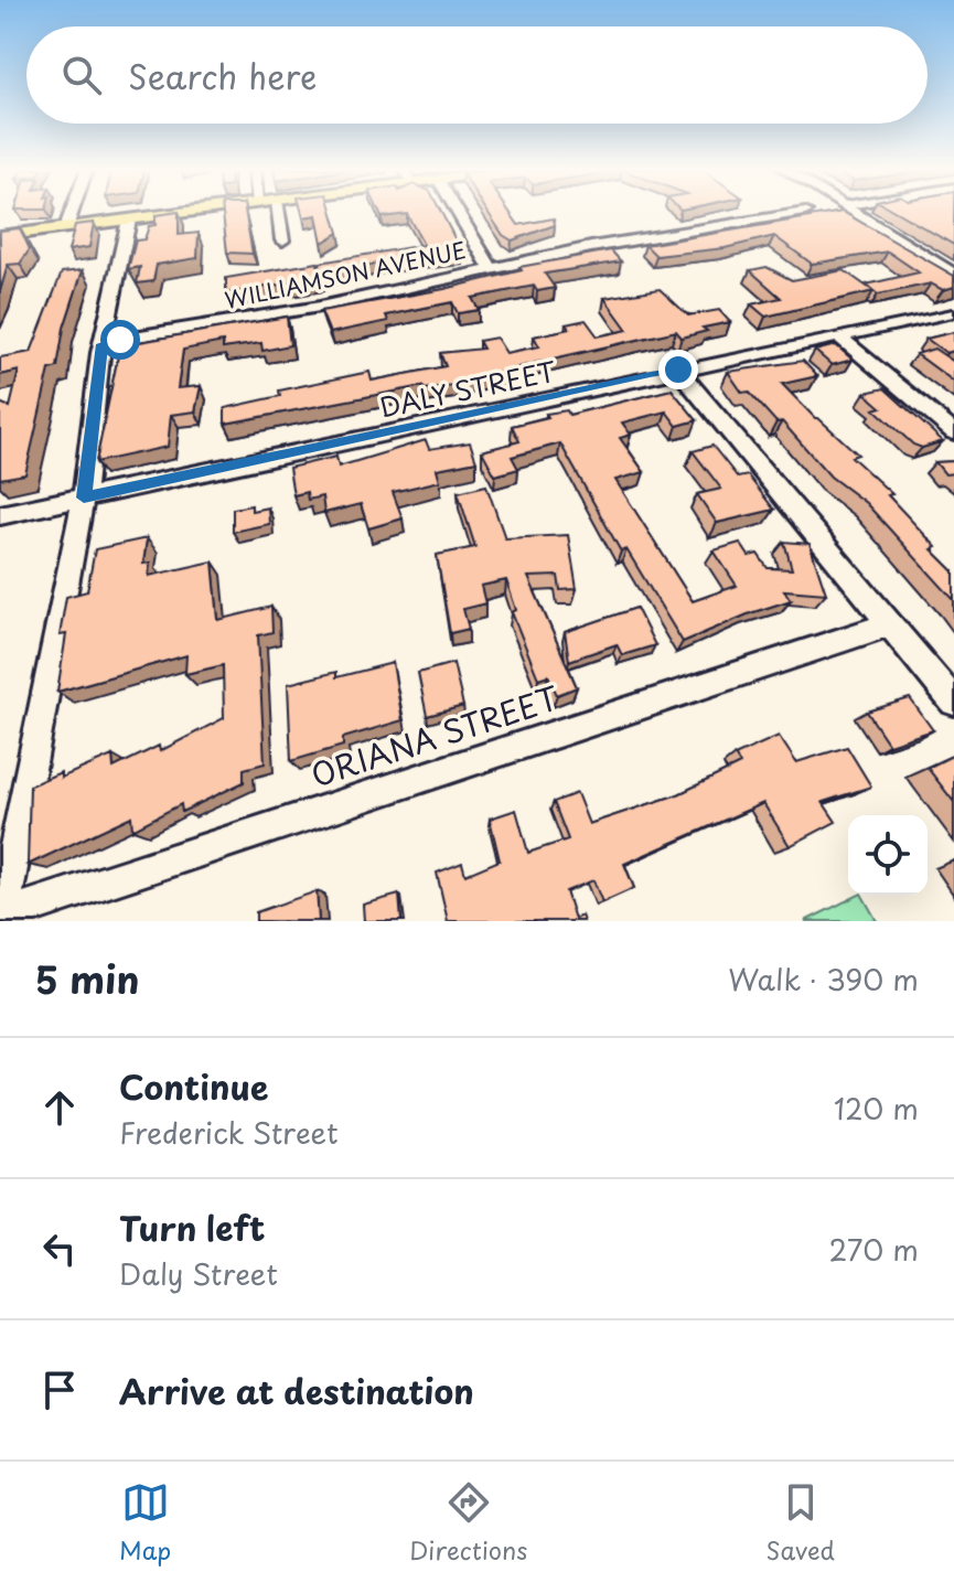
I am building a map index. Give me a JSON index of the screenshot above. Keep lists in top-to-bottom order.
{
  "streets": {
    "street": ["WILLIAMSON AVENUE", "DALY STREET", "ORIANA STREET"]
  },
  "page": {
    "search": "Search here",
    "heading": ["5 min", "Walk · 390 m"],
    "list": [
      ["Continue", "Frederick Street", "120 m"],
      ["Turn left", "Daly Street", "270 m"],
      "Arrive at destination"
    ],
    "nav": ["Map", "Directions", "Saved"]
  }
}
